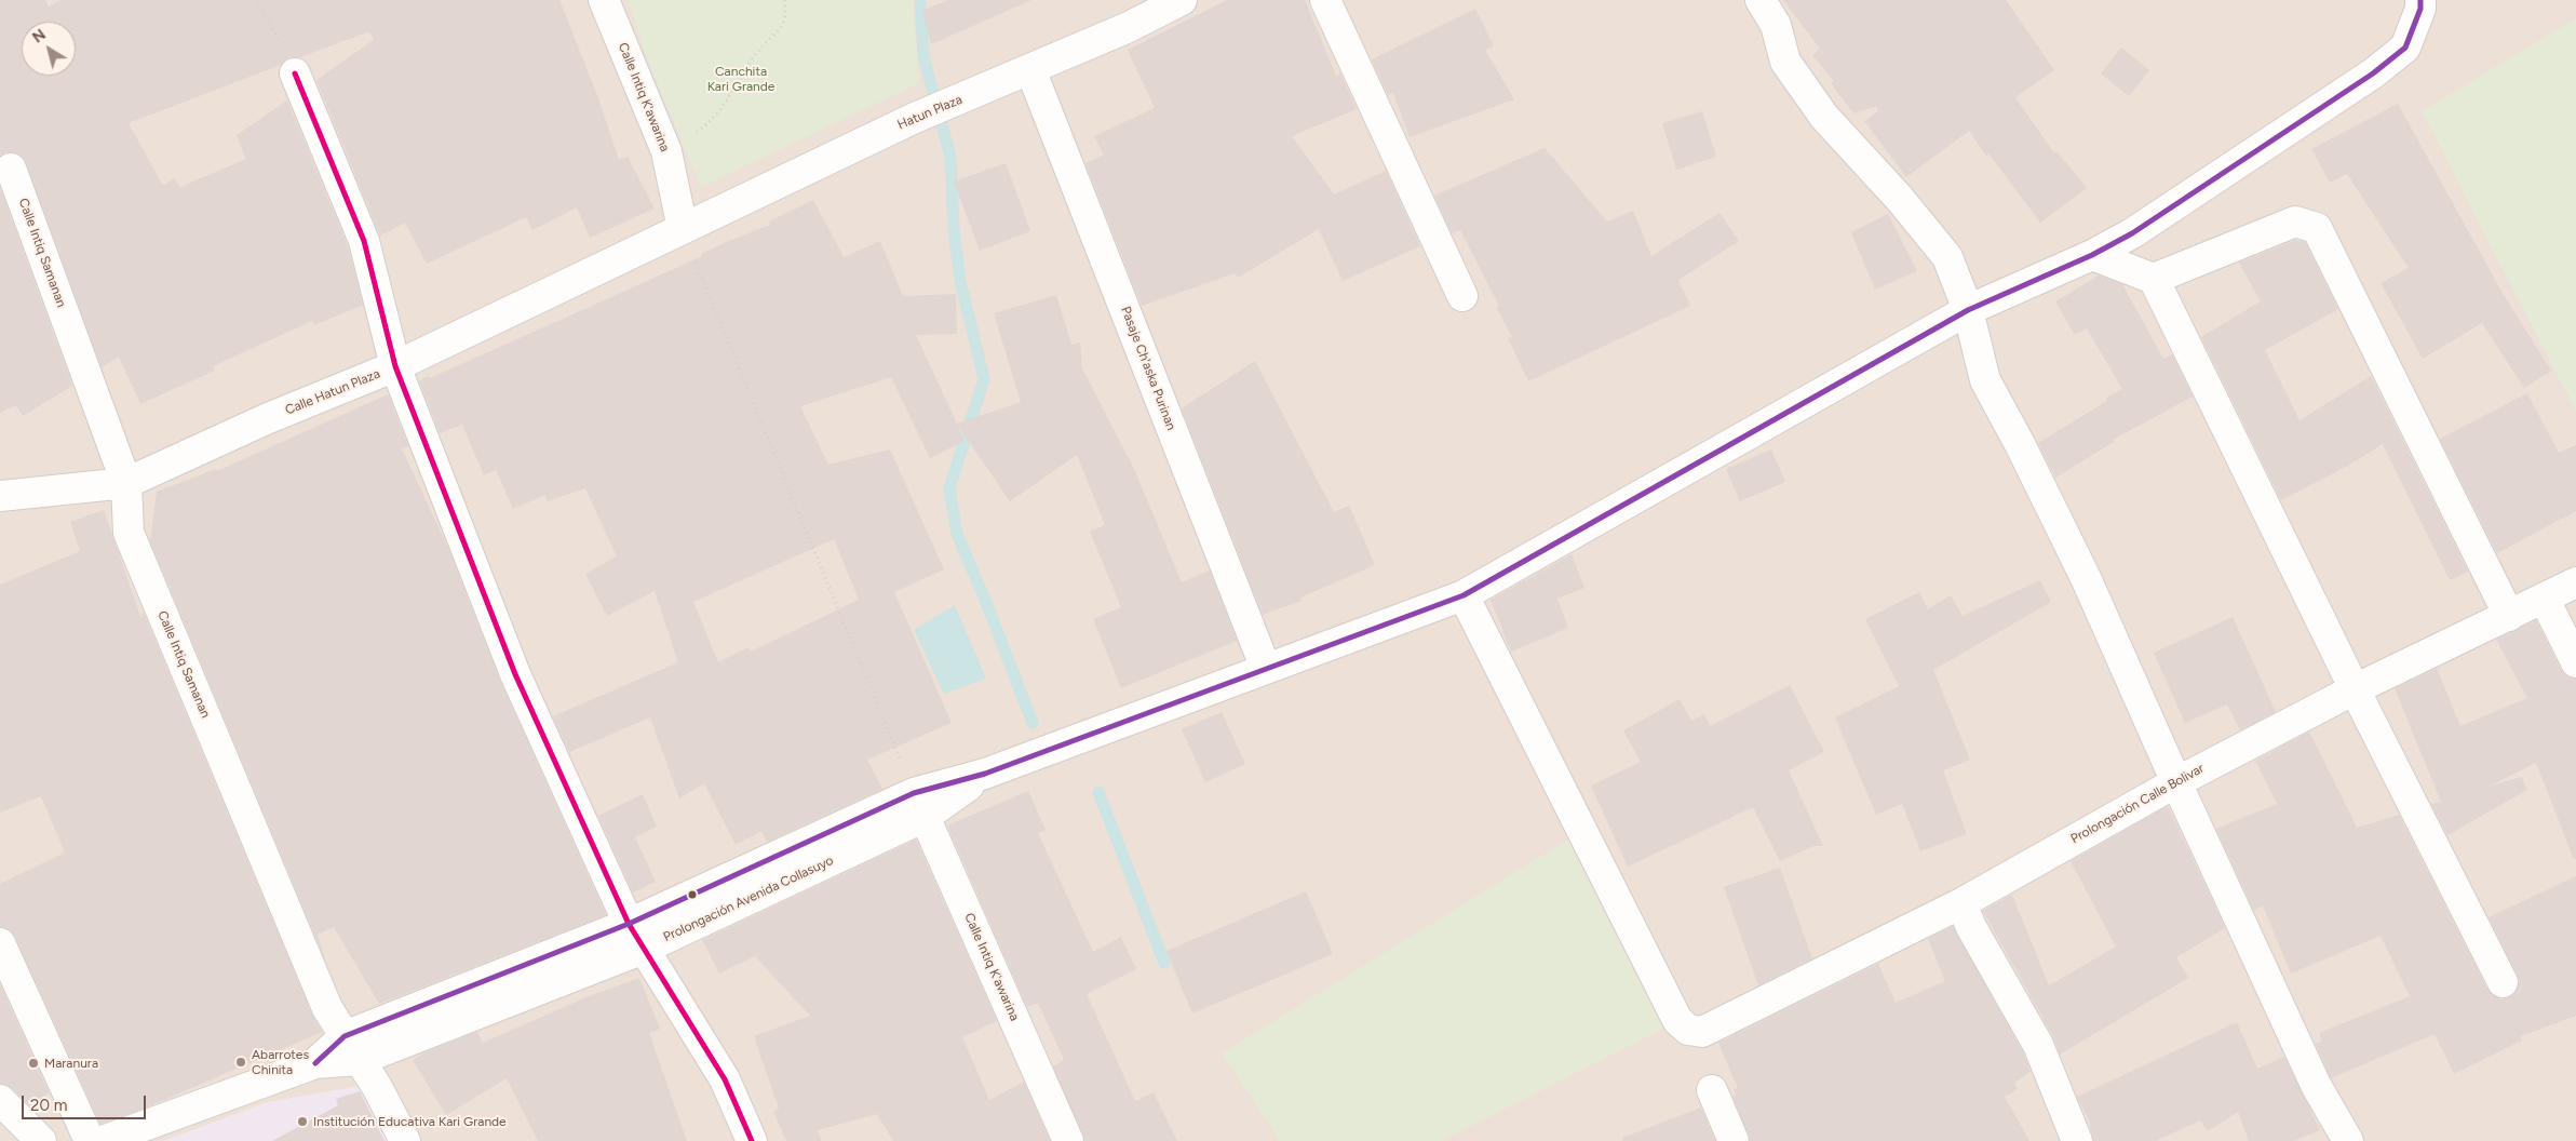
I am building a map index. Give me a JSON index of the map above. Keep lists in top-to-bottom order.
{
  "streets": {
    "street": [
      "Calle Intiq K'awarina",
      "Hatun Plaza",
      "Calle Intiq Samanan",
      "Pasaje Ch'aska Purinan",
      "Calle Hatun Plaza",
      "Prolongación Calle Bolivar",
      "Prolongación Avenida Collasuyo"
    ]
  },
  "crossings": [
    ["Calle Intiq K'awarina", "Hatun Plaza"],
    ["Calle Intiq K'awarina", "Calle Hatun Plaza"],
    ["Calle Intiq K'awarina", "Prolongación Avenida Collasuyo"],
    ["Hatun Plaza", "Pasaje Ch'aska Purinan"],
    ["Hatun Plaza", "Calle Hatun Plaza"],
    ["Calle Intiq Samanan", "Calle Hatun Plaza"],
    ["Calle Intiq Samanan", "Prolongación Avenida Collasuyo"]
  ],
  "parks": ["Canchita Kari Grande"],
  "places": ["Abarrotes Chinita", "Maranura", "Institución Educativa Kari Grande"],
  "scale_bar": "20 m",
  "north": "top left"
}
